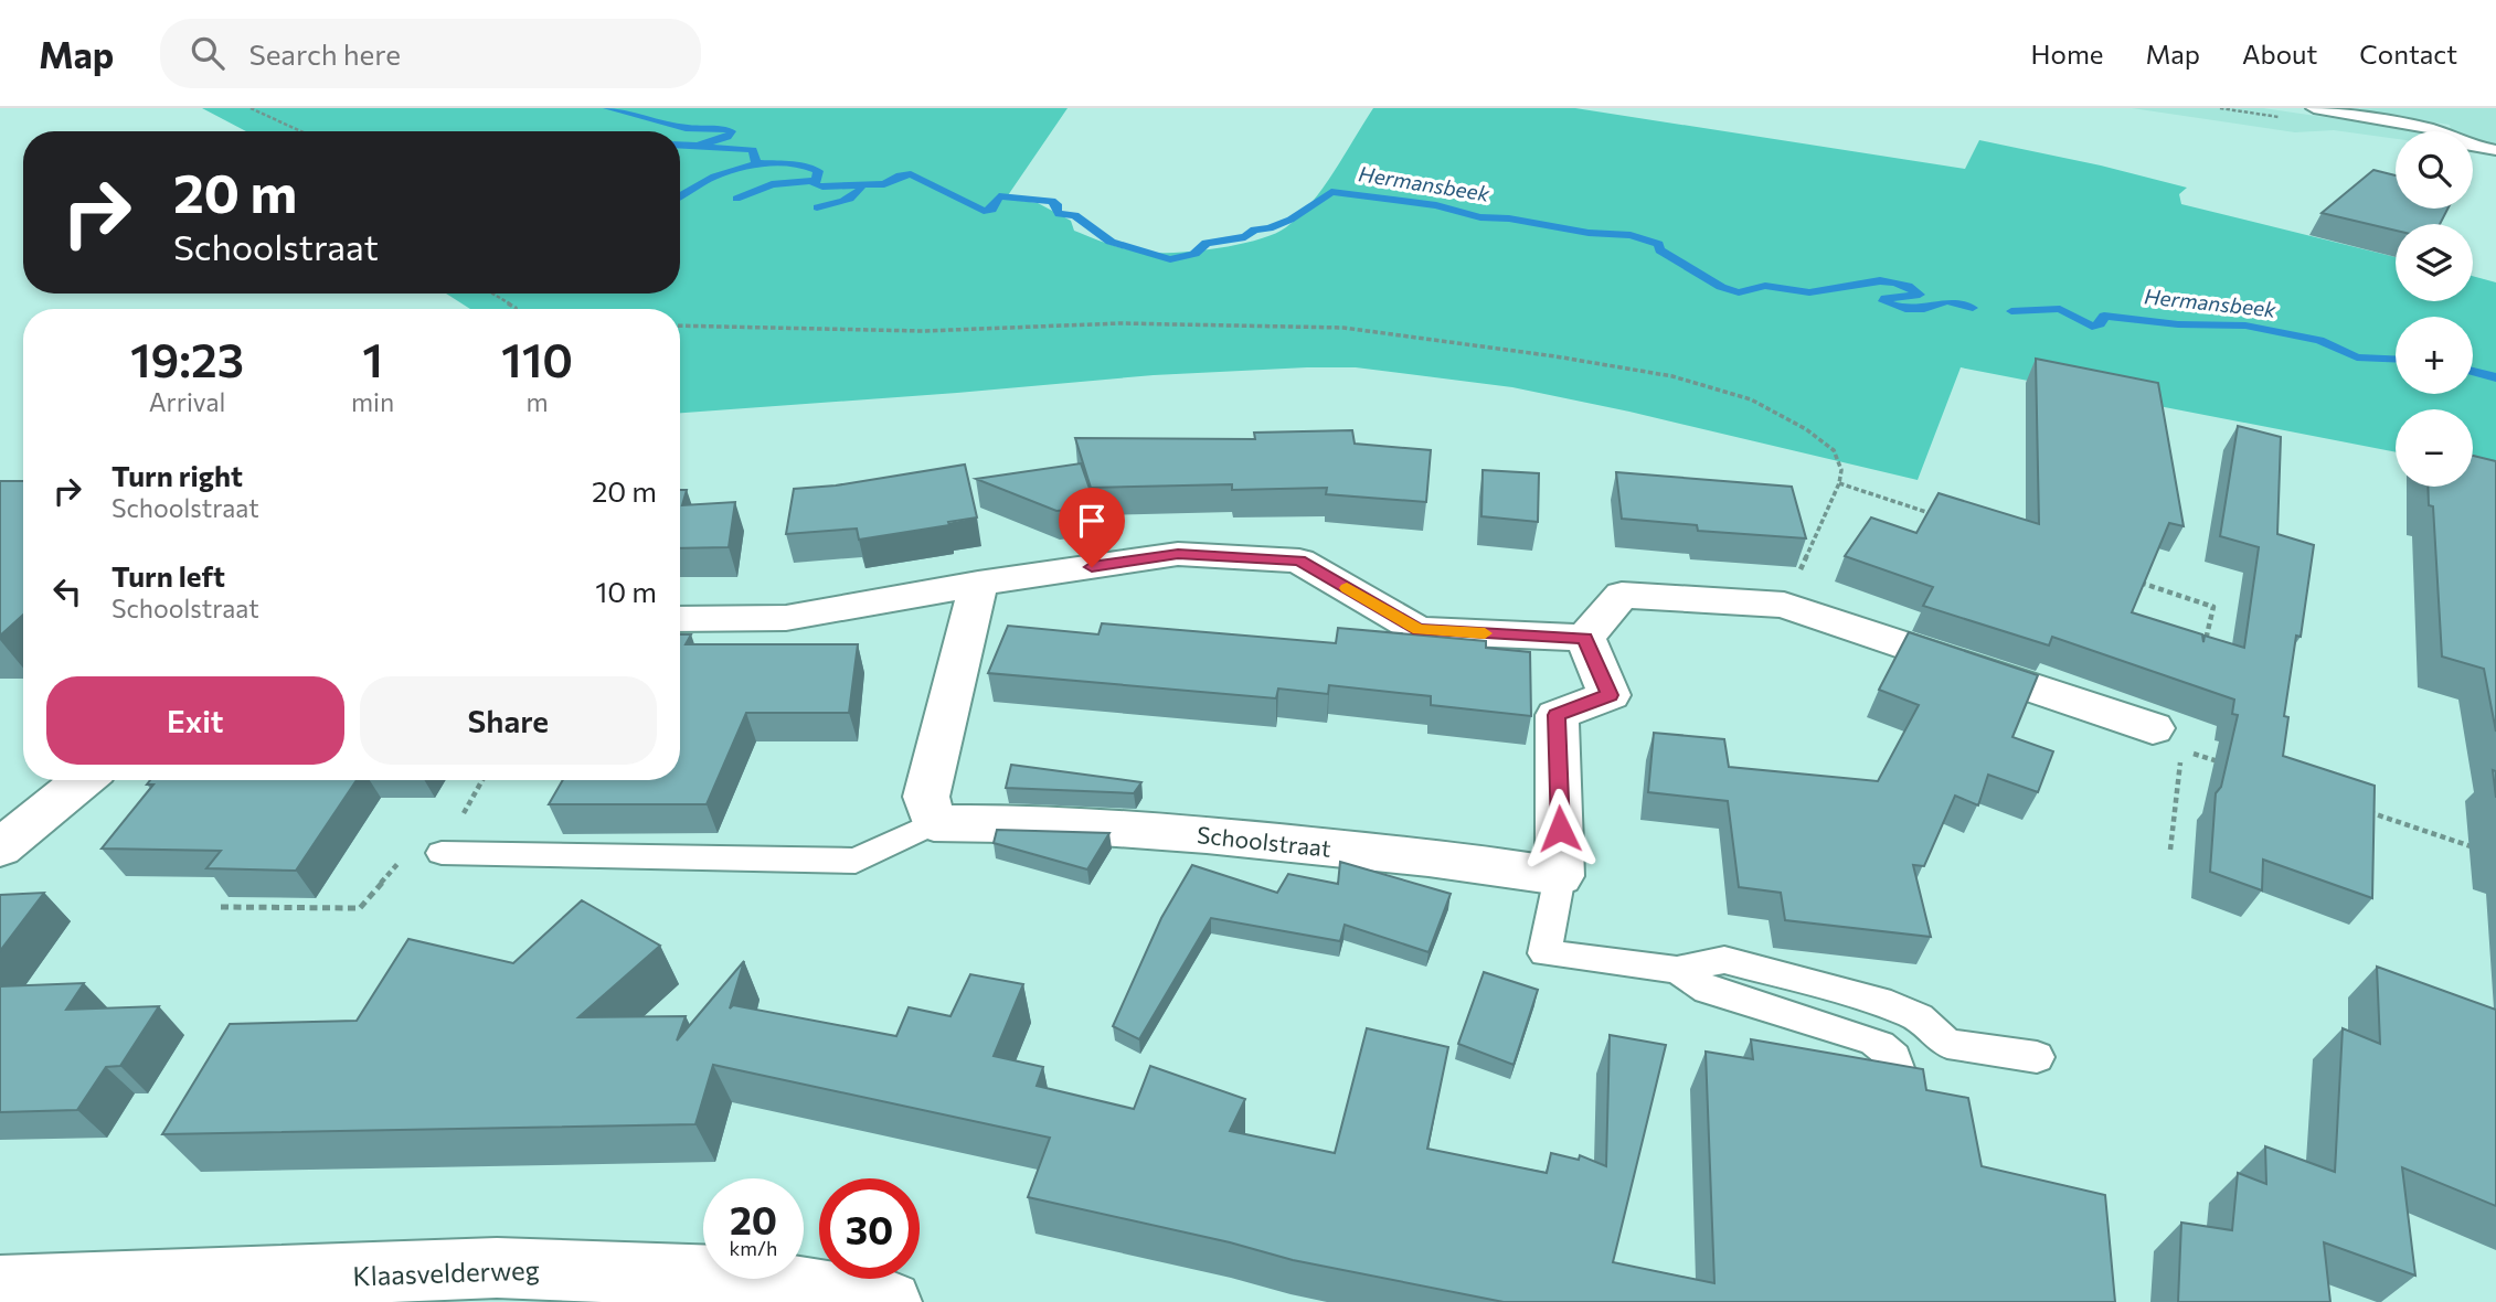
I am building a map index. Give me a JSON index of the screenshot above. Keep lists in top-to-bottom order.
{
  "streets": {
    "street": ["Schoolstraat", "Klaasvelderweg"]
  },
  "water": ["Hermansbeek"],
  "page": {
    "header": "Map",
    "search": "Search here",
    "nav": [
      "Home",
      "Map",
      "About",
      "Contact"
    ],
    "map_buttons": ["+", "−"],
    "turn": ["20 m", "Schoolstraat"],
    "eta": [
      "19:23",
      "Arrival",
      "1",
      "min",
      "110",
      "m"
    ],
    "list": [
      {
        "name": "Turn right",
        "note": "Schoolstraat",
        "value": "20 m"
      },
      {
        "name": "Turn left",
        "note": "Schoolstraat",
        "value": "10 m"
      }
    ],
    "buttons": ["Exit", "Share"],
    "speed": "20 km/h",
    "limit": "30"
  }
}
